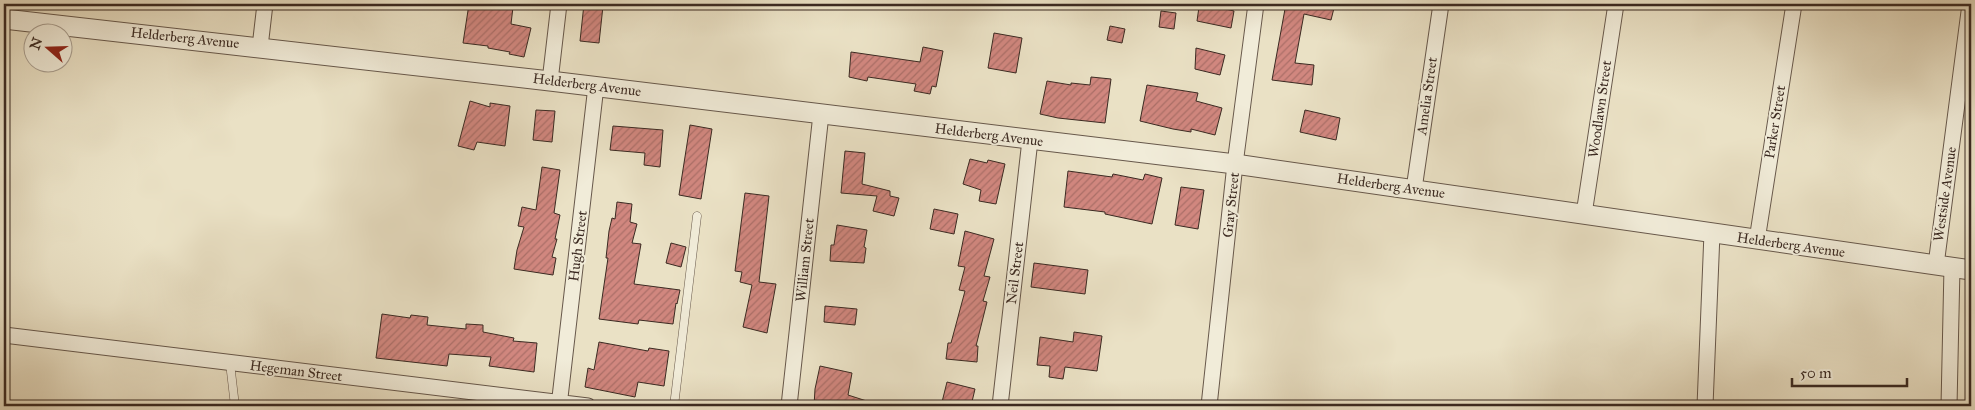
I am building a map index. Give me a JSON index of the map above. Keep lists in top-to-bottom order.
{
  "streets": {
    "street": [
      "Helderberg Avenue",
      "Amelia Street",
      "Woodlawn Street",
      "Parker Street",
      "Westside Avenue",
      "Gray Street",
      "Hugh Street",
      "William Street",
      "Neil Street",
      "Hegeman Street"
    ]
  },
  "crossings": [
    ["Helderberg Avenue", "Amelia Street"],
    ["Helderberg Avenue", "Woodlawn Street"],
    ["Helderberg Avenue", "Parker Street"],
    ["Helderberg Avenue", "Westside Avenue"],
    ["Helderberg Avenue", "Gray Street"],
    ["Helderberg Avenue", "Hugh Street"],
    ["Helderberg Avenue", "William Street"],
    ["Helderberg Avenue", "Neil Street"],
    ["Hugh Street", "Hegeman Street"]
  ],
  "scale_bar": "50 m",
  "north": "left"
}
